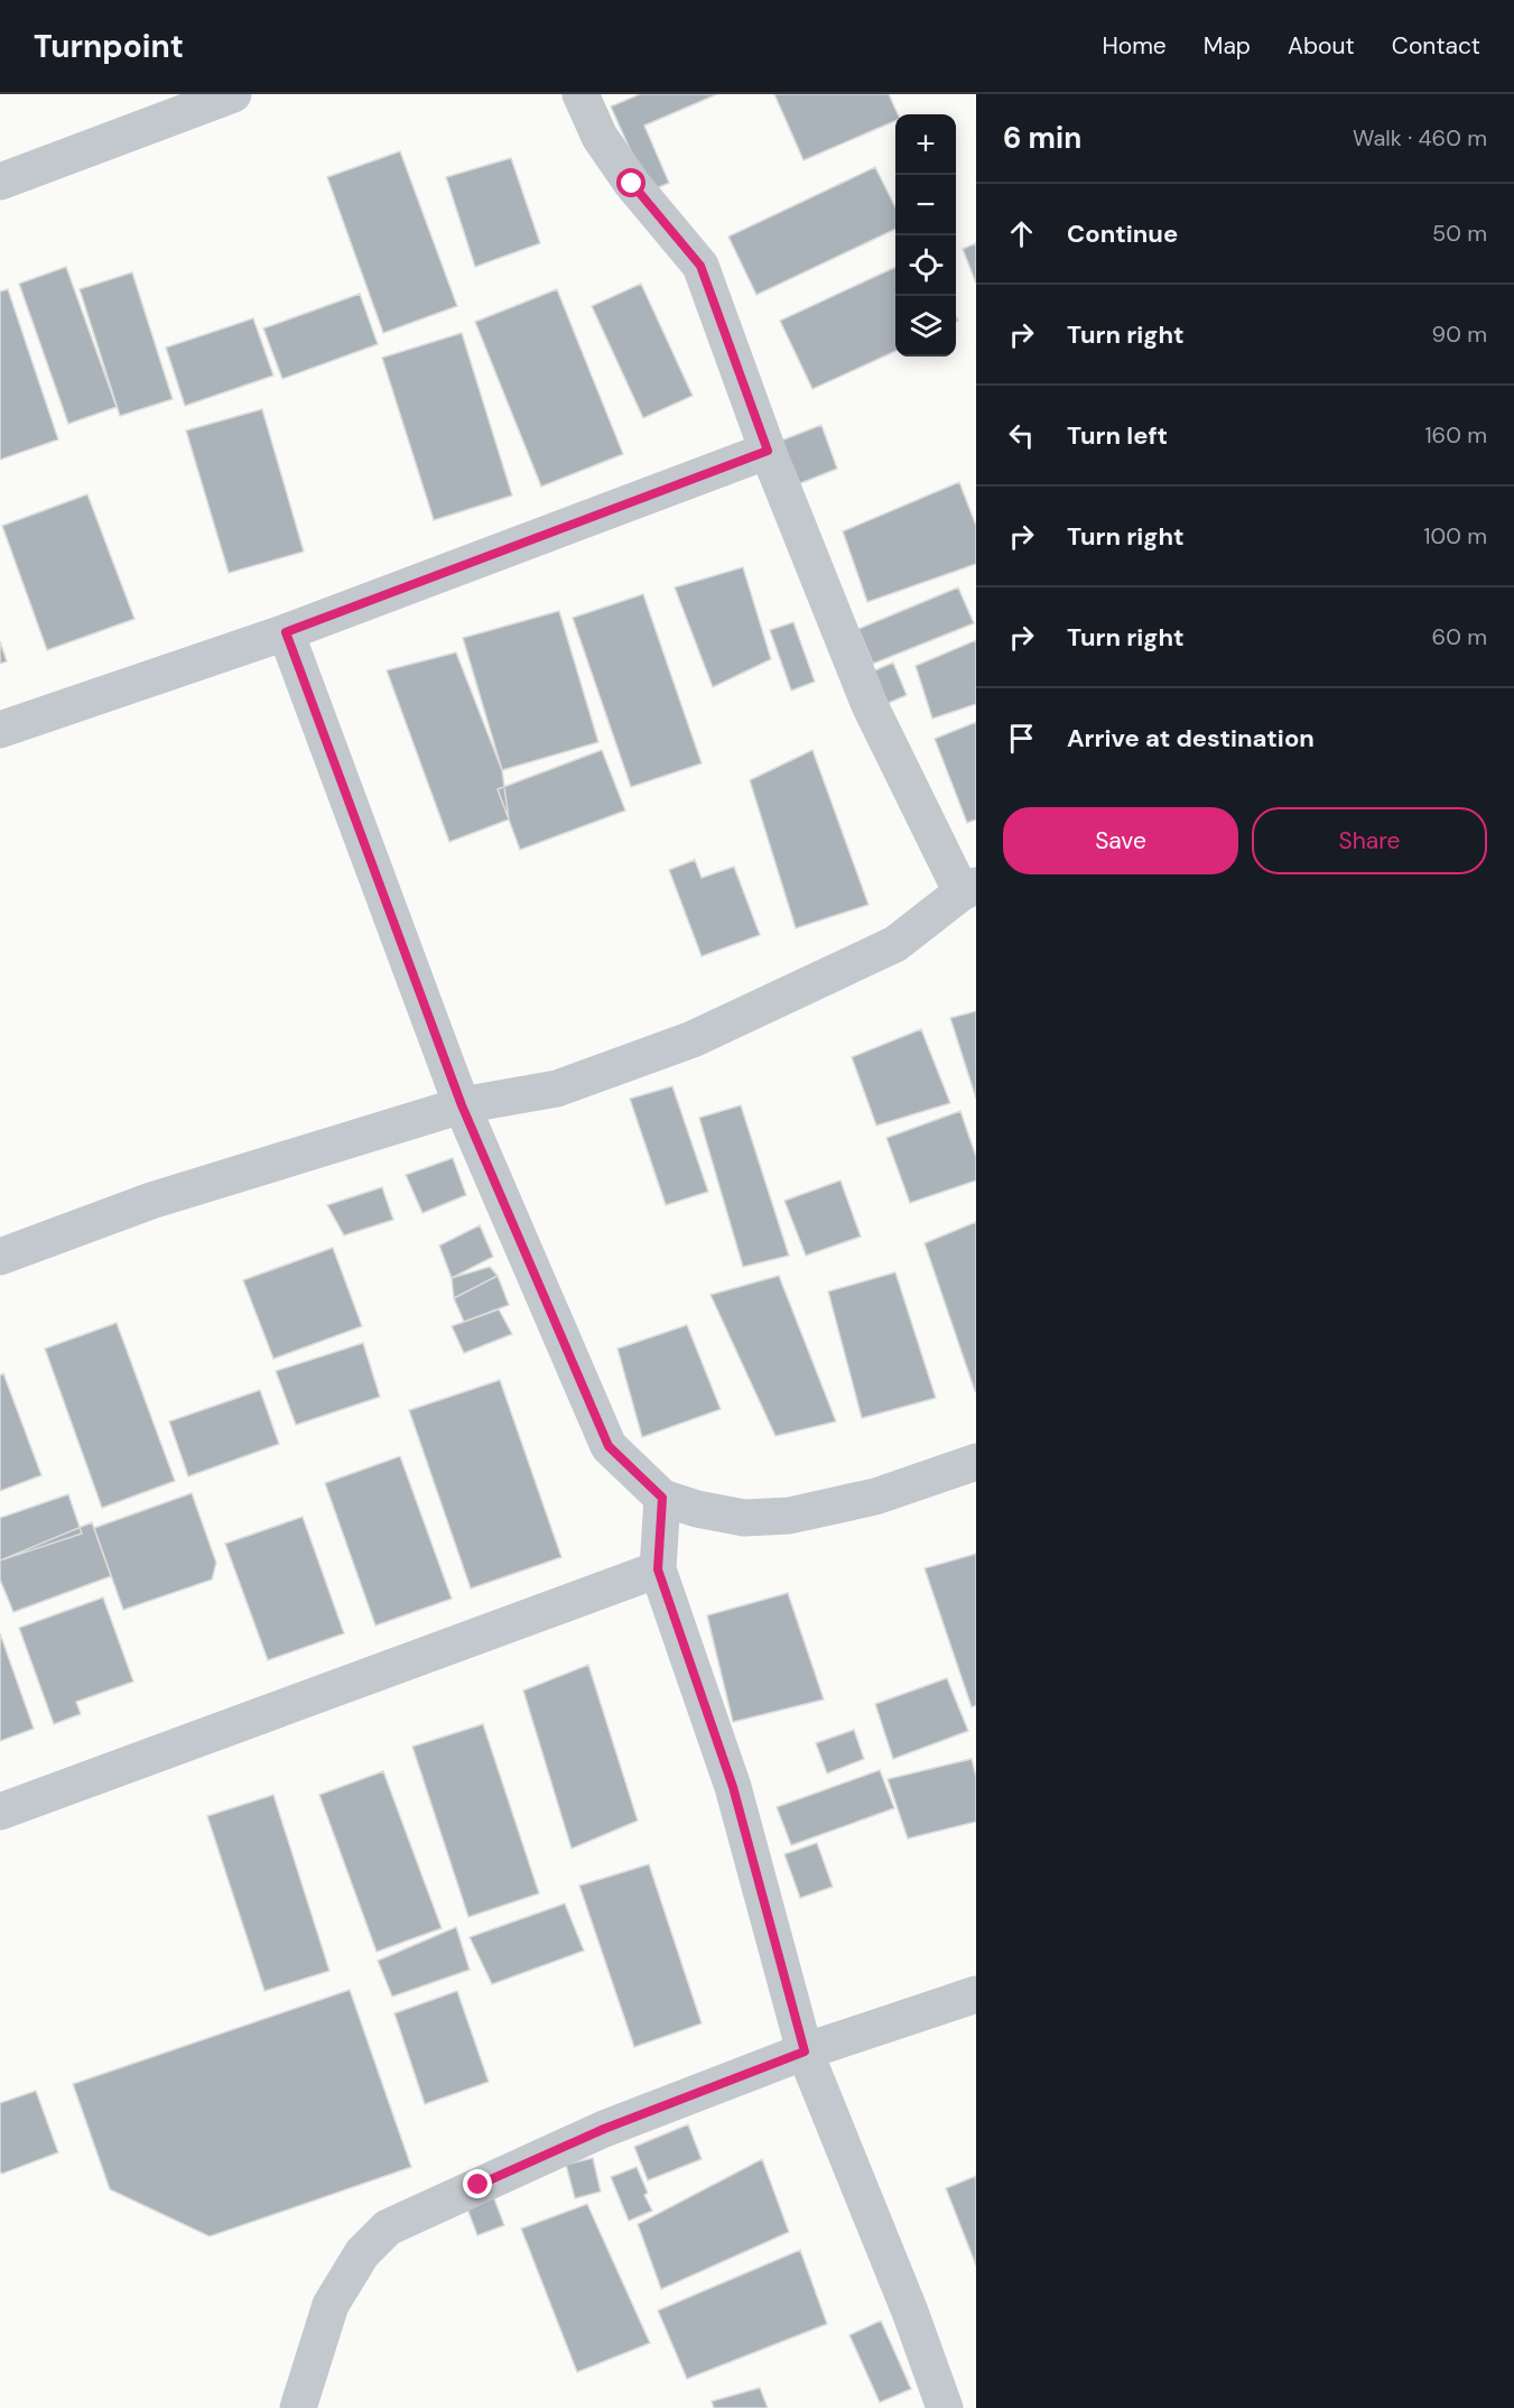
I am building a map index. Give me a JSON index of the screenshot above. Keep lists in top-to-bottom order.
{
  "page": {
    "header": "Turnpoint",
    "nav": [
      "Home",
      "Map",
      "About",
      "Contact"
    ],
    "heading": ["6 min", "Walk · 460 m"],
    "map_buttons": ["+", "−"],
    "list": [
      ["Continue", "50 m"],
      ["Turn right", "90 m"],
      ["Turn left", "160 m"],
      ["Turn right", "100 m"],
      ["Turn right", "60 m"],
      "Arrive at destination"
    ],
    "buttons": ["Save", "Share"]
  }
}
